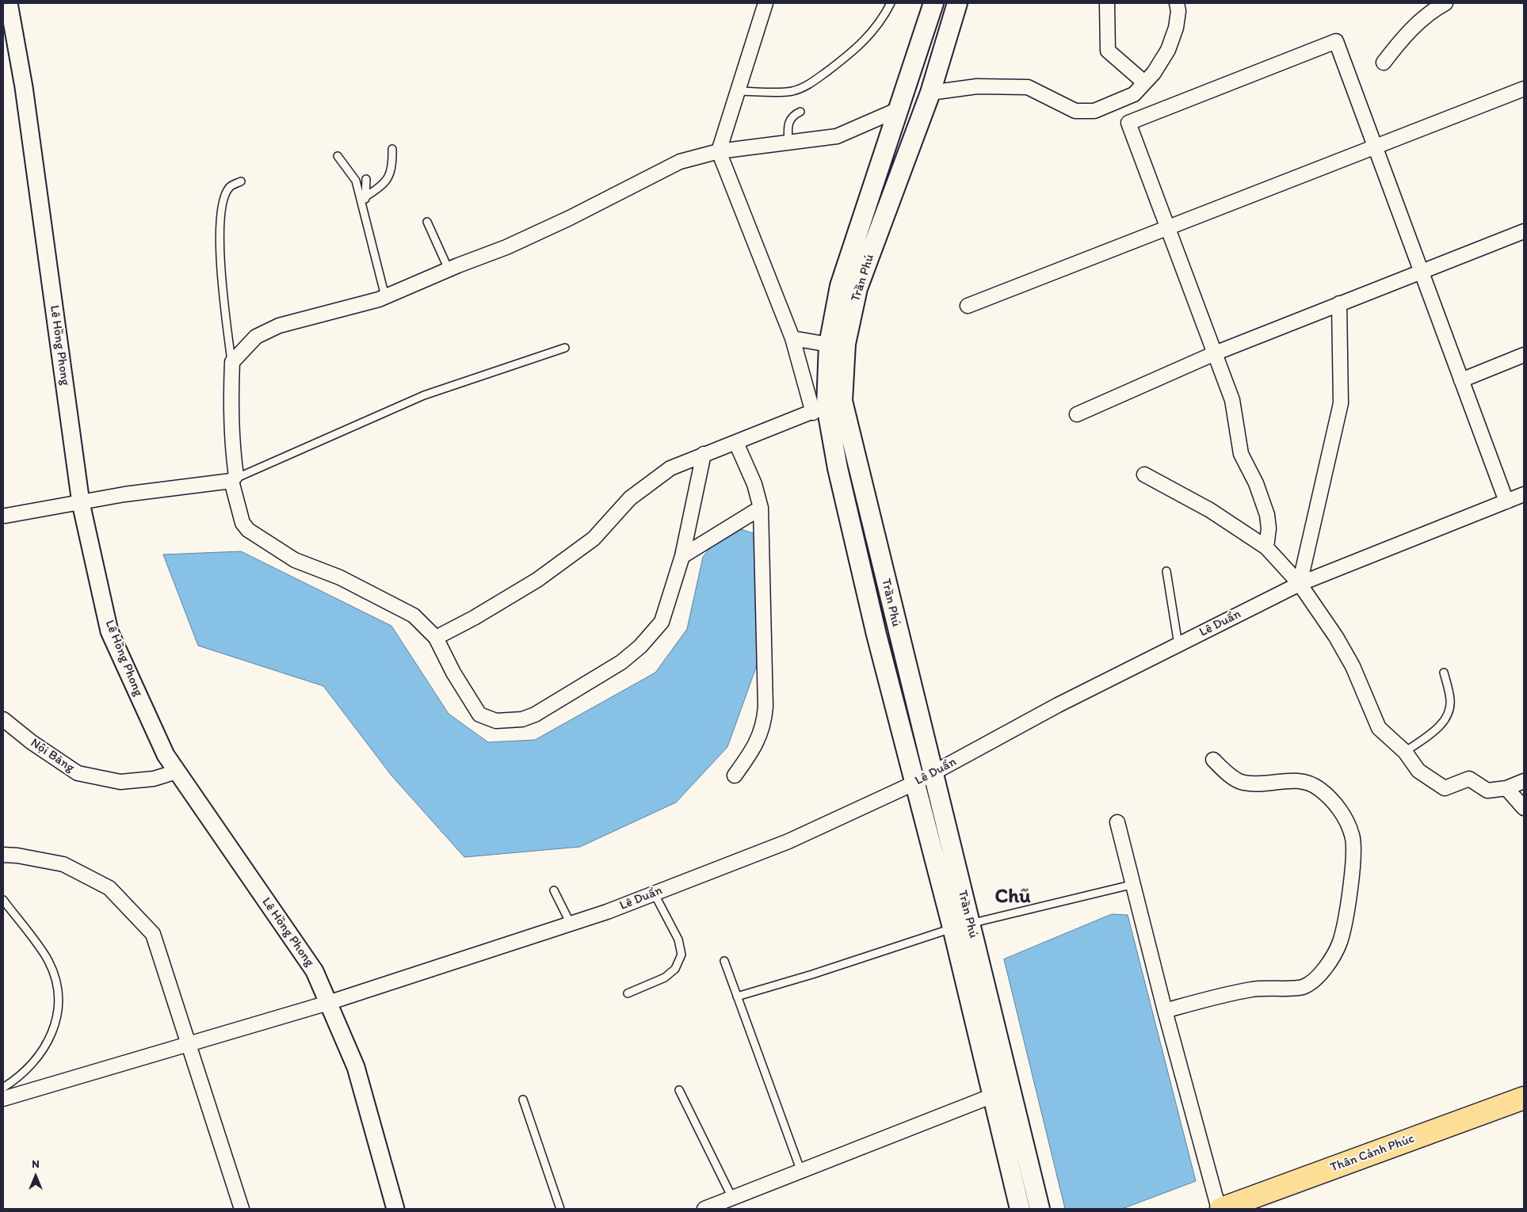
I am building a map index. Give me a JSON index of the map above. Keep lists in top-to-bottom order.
{
  "streets": {
    "highway": ["Thân Cảnh Phúc"],
    "main road": ["Trần Phú"],
    "street": ["Lê Hồng Phong", "Lê Duẩn", "Nội Bàng"]
  },
  "crossings": [
    ["Trần Phú", "Lê Duẩn"],
    ["Lê Hồng Phong", "Lê Duẩn"],
    ["Lê Hồng Phong", "Nội Bàng"]
  ],
  "districts": ["Chũ"],
  "north": "top"
}
